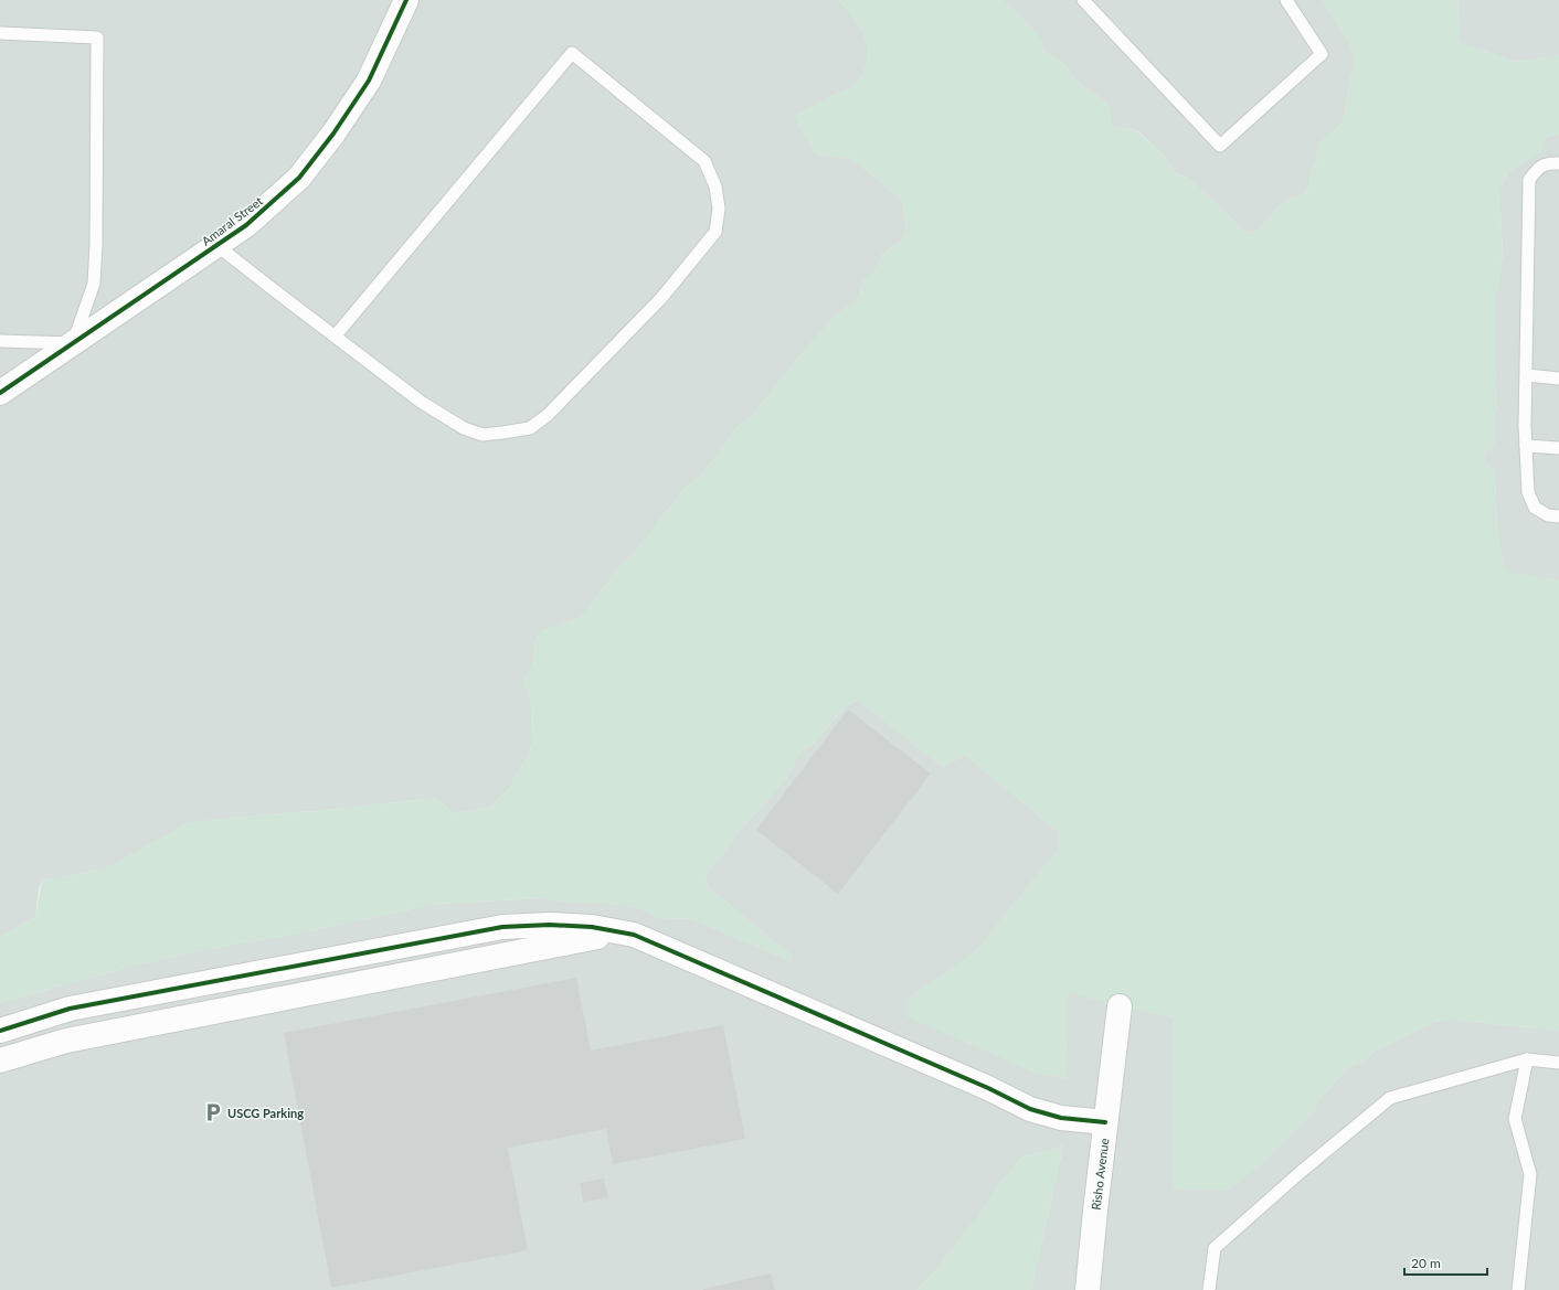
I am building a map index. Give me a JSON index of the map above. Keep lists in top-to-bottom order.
{
  "streets": {
    "street": ["Amaral Street", "Risho Avenue"]
  },
  "places": {
    "parking": ["USCG Parking"]
  },
  "scale_bar": "20 m"
}
